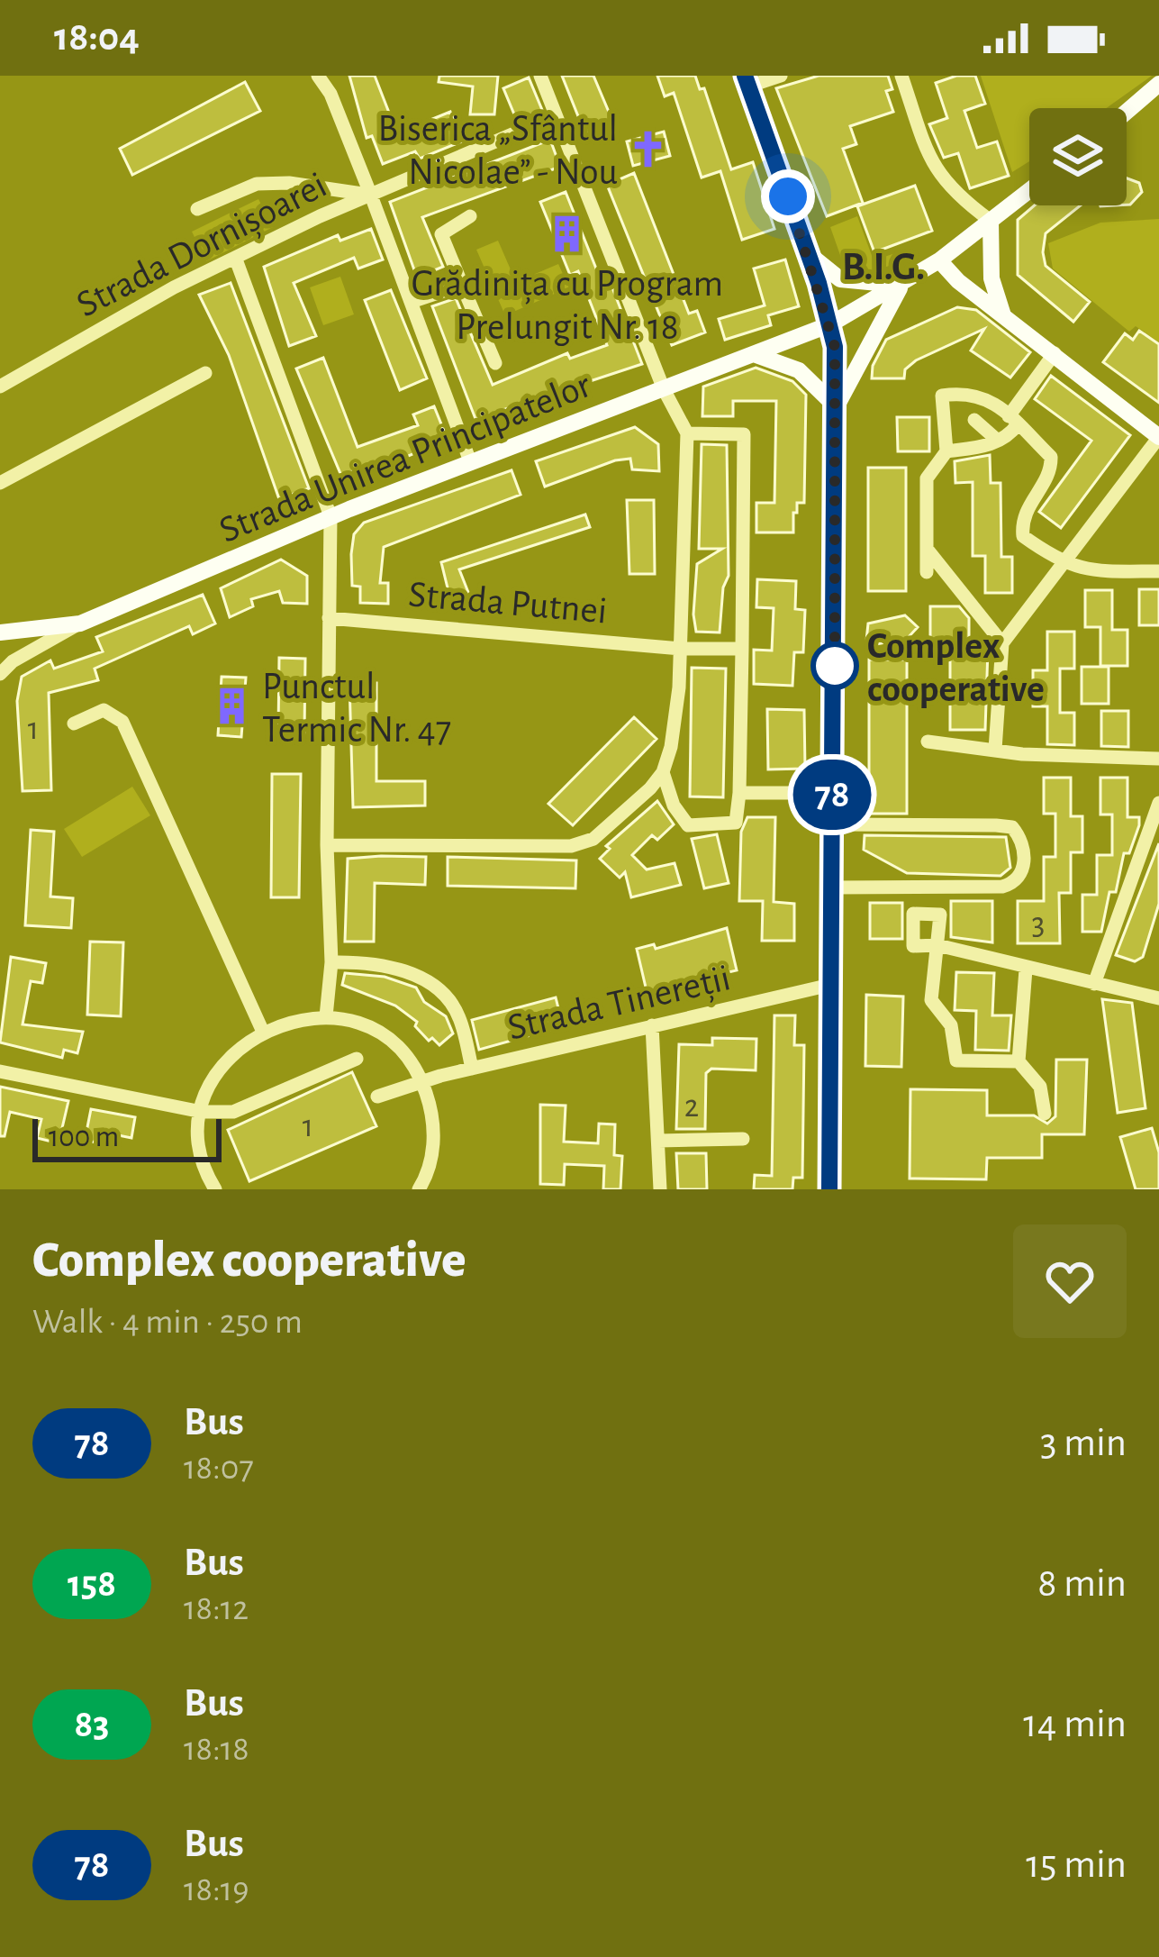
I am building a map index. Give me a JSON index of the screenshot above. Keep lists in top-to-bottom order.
{
  "streets": {
    "main road": ["Strada Unirea Principatelor"],
    "street": ["Strada Dornișoarei", "Strada Putnei", "Strada Tinereții"]
  },
  "districts": ["B.I.G."],
  "places": {
    "church": ["Biserica „Sfântul Nicolae” - Nou"],
    "building": ["Grădinița cu Program Prelungit Nr. 18", "Punctul Termic Nr. 47"],
    "other": ["Complex cooperative"]
  },
  "lines": ["bus line 78"],
  "house_numbers": [
    "1",
    "3",
    "2",
    "1"
  ],
  "scale_bar": "100 m",
  "page": {
    "status": "18:04",
    "on_map": "78",
    "scale": "100 m",
    "heading": ["Complex cooperative", "Walk · 4 min · 250 m"],
    "list": [
      {
        "mark": "78",
        "name": "Bus",
        "note": "18:07",
        "value": "3 min"
      },
      {
        "mark": "158",
        "name": "Bus",
        "note": "18:12",
        "value": "8 min"
      },
      {
        "mark": "83",
        "name": "Bus",
        "note": "18:18",
        "value": "14 min"
      },
      {
        "mark": "78",
        "name": "Bus",
        "note": "18:19",
        "value": "15 min"
      }
    ]
  }
}
